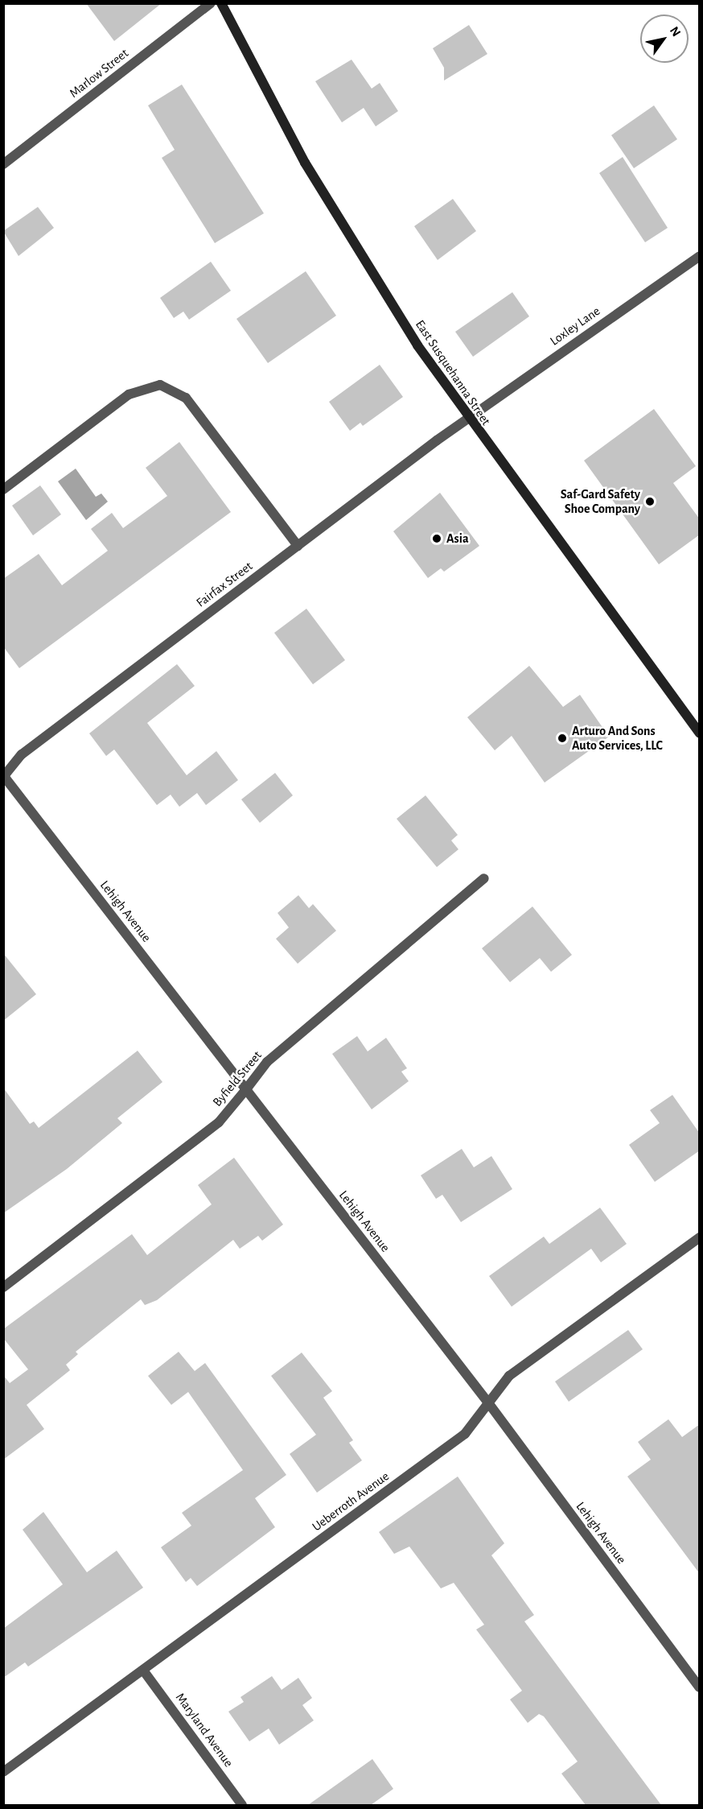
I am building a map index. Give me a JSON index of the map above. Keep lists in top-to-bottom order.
{
  "streets": {
    "main road": ["East Susquehanna Street"],
    "street": [
      "Marlow Street",
      "Loxley Lane",
      "Fairfax Street",
      "Lehigh Avenue",
      "Byfield Street",
      "Ueberroth Avenue",
      "Maryland Avenue"
    ]
  },
  "crossings": [
    ["Loxley Lane", "East Susquehanna Street"],
    ["Loxley Lane", "Fairfax Street"],
    ["East Susquehanna Street", "Fairfax Street"],
    ["Fairfax Street", "Lehigh Avenue"],
    ["Lehigh Avenue", "Byfield Street"],
    ["Lehigh Avenue", "Ueberroth Avenue"],
    ["Ueberroth Avenue", "Maryland Avenue"]
  ],
  "places": ["Saf-Gard Safety Shoe Company", "Asia", "Arturo And Sons Auto Services, LLC"],
  "north": "top right"
}
